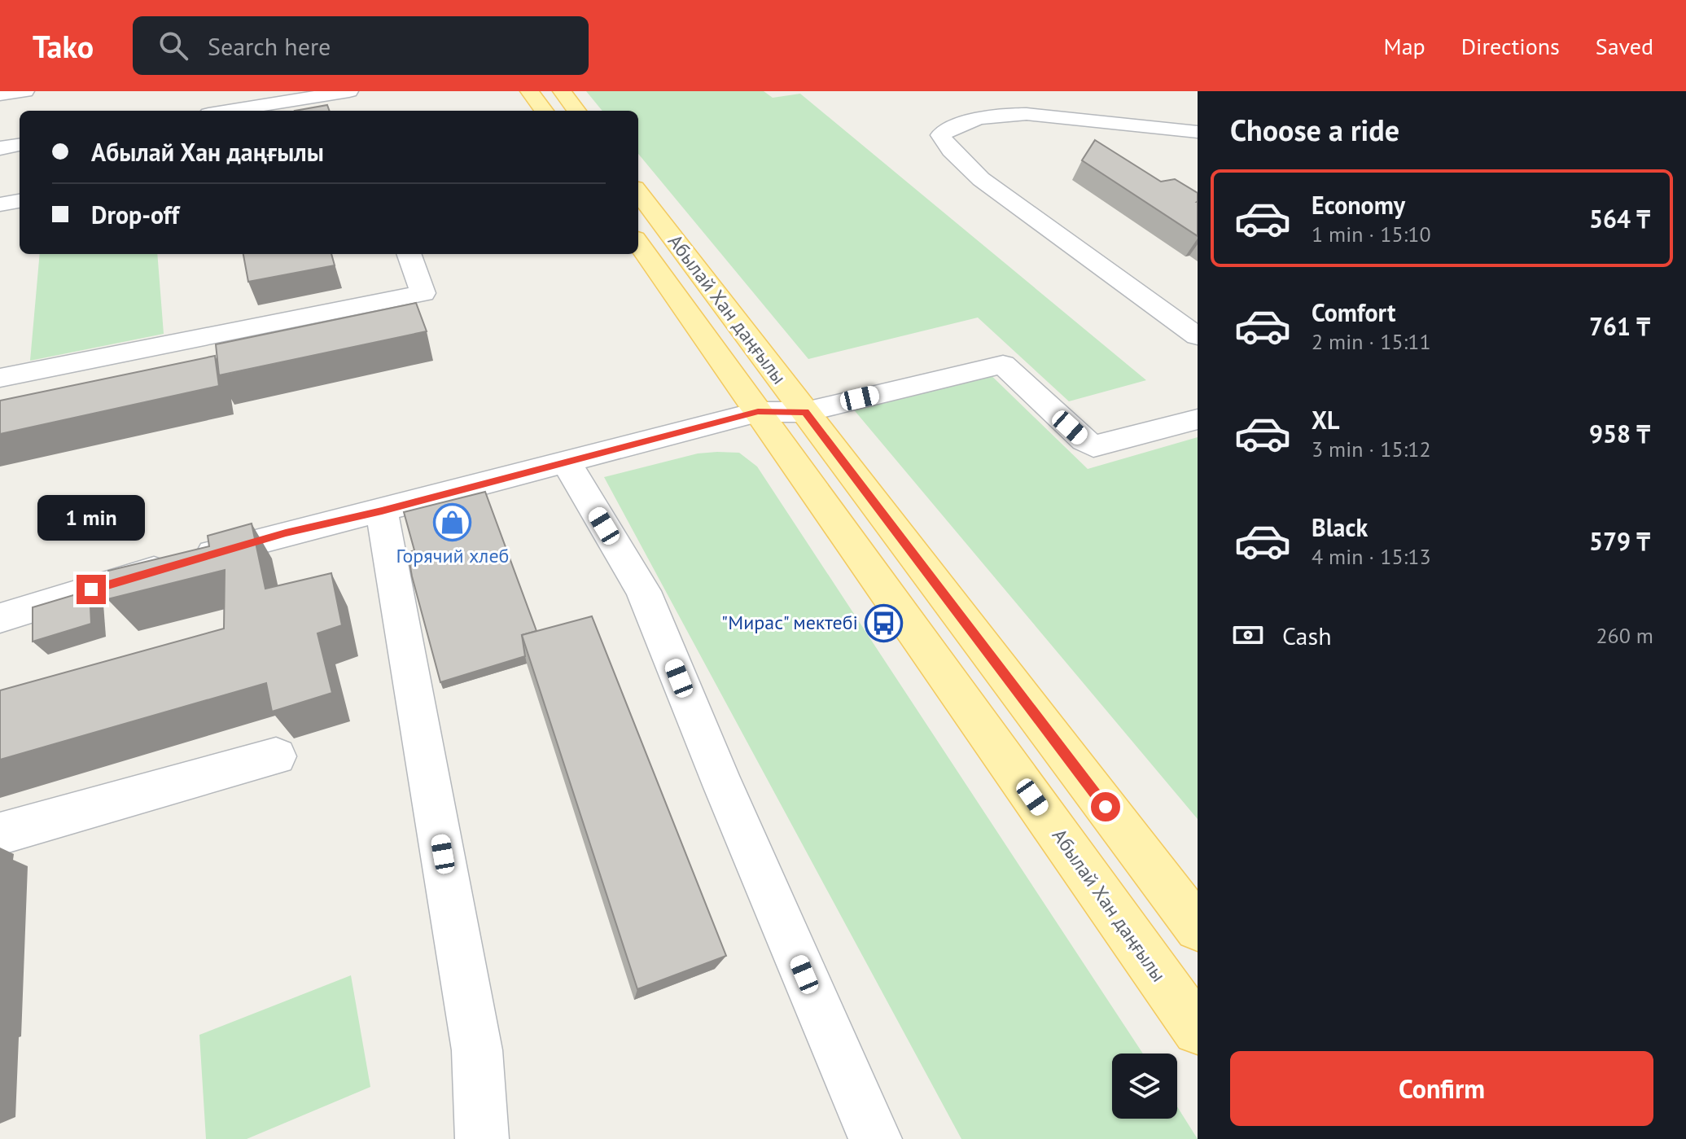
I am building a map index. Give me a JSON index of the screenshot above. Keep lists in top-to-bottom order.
{
  "streets": {
    "main road": ["Абылай Хан даңғылы"]
  },
  "places": {
    "shop": ["Горячий хлеб"],
    "bus stop": ["\"Мирас\" мектебі"]
  },
  "page": {
    "header": "Tako",
    "search": "Search here",
    "nav": ["Map", "Directions", "Saved"],
    "heading": "Choose a ride",
    "banner": ["Абылай Хан даңғылы", "Drop-off"],
    "list": [
      {
        "name": "Economy",
        "note": "1 min · 15:10",
        "value": "564 ₸"
      },
      {
        "name": "Comfort",
        "note": "2 min · 15:11",
        "value": "761 ₸"
      },
      {
        "name": "XL",
        "note": "3 min · 15:12",
        "value": "958 ₸"
      },
      {
        "name": "Black",
        "note": "4 min · 15:13",
        "value": "579 ₸"
      }
    ],
    "bubble": "1 min",
    "pay": ["Cash", "260 m"],
    "buttons": "Confirm"
  }
}
